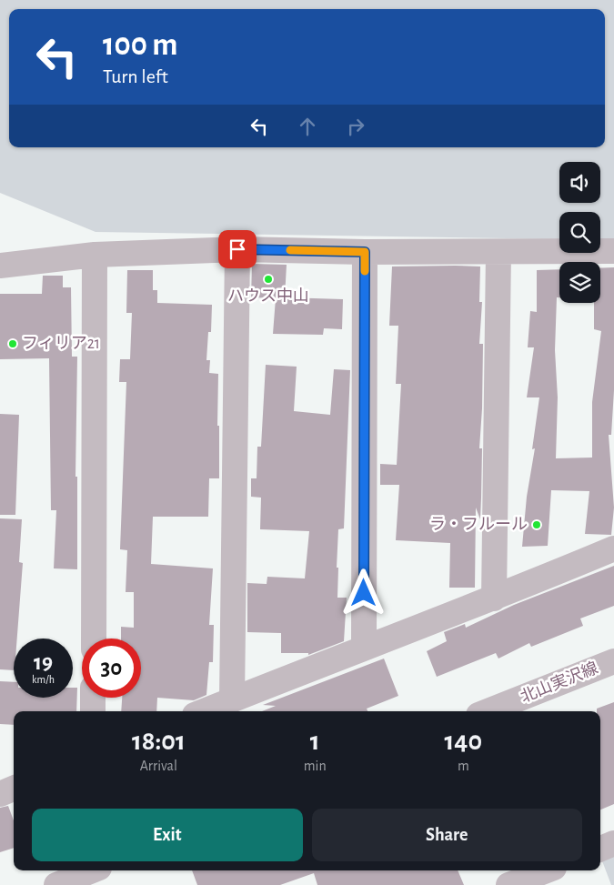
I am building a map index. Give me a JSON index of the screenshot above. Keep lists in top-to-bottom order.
{
  "streets": {
    "street": ["北山実沢線"]
  },
  "places": ["ハウス中山", "フィリア21", "ラ・フルール"],
  "page": {
    "turn": ["100 m", "Turn left"],
    "speed": "19 km/h",
    "limit": "30",
    "eta": [
      "18:01",
      "Arrival",
      "1",
      "min",
      "140",
      "m"
    ],
    "buttons": ["Exit", "Share"]
  }
}
